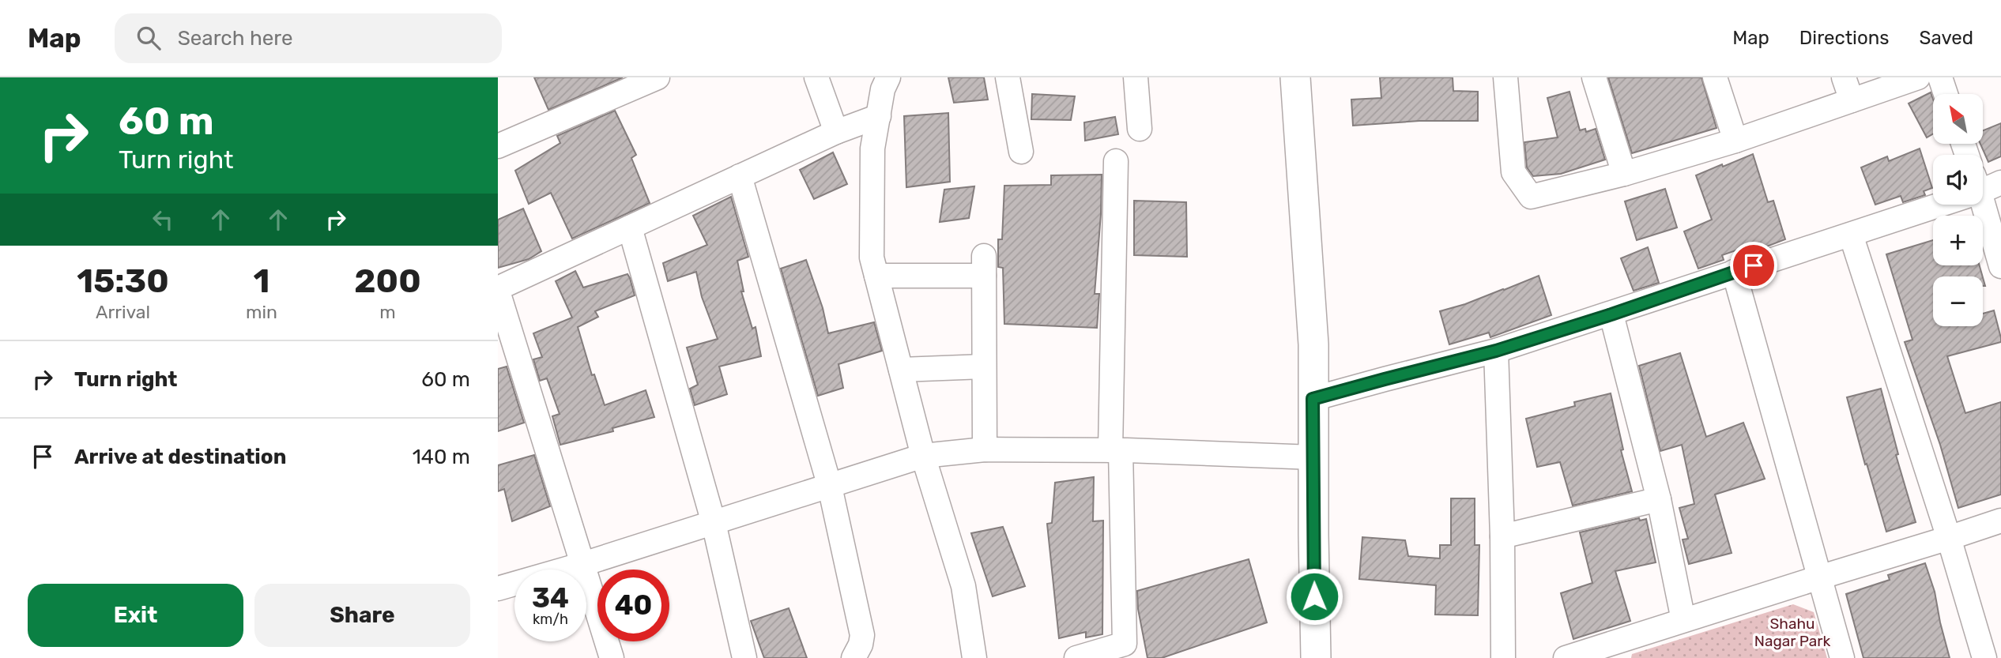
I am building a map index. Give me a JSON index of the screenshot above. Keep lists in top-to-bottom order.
{
  "parks": ["Shahu Nagar Park"],
  "north": "top left",
  "page": {
    "header": "Map",
    "search": "Search here",
    "nav": ["Map", "Directions", "Saved"],
    "turn": ["60 m", "Turn right"],
    "map_buttons": ["+", "−"],
    "eta": [
      "15:30",
      "Arrival",
      "1",
      "min",
      "200",
      "m"
    ],
    "list": [
      {
        "name": "Turn right",
        "value": "60 m"
      },
      {
        "name": "Arrive at destination",
        "value": "140 m"
      }
    ],
    "speed": "34 km/h",
    "limit": "40",
    "buttons": ["Exit", "Share"]
  }
}
